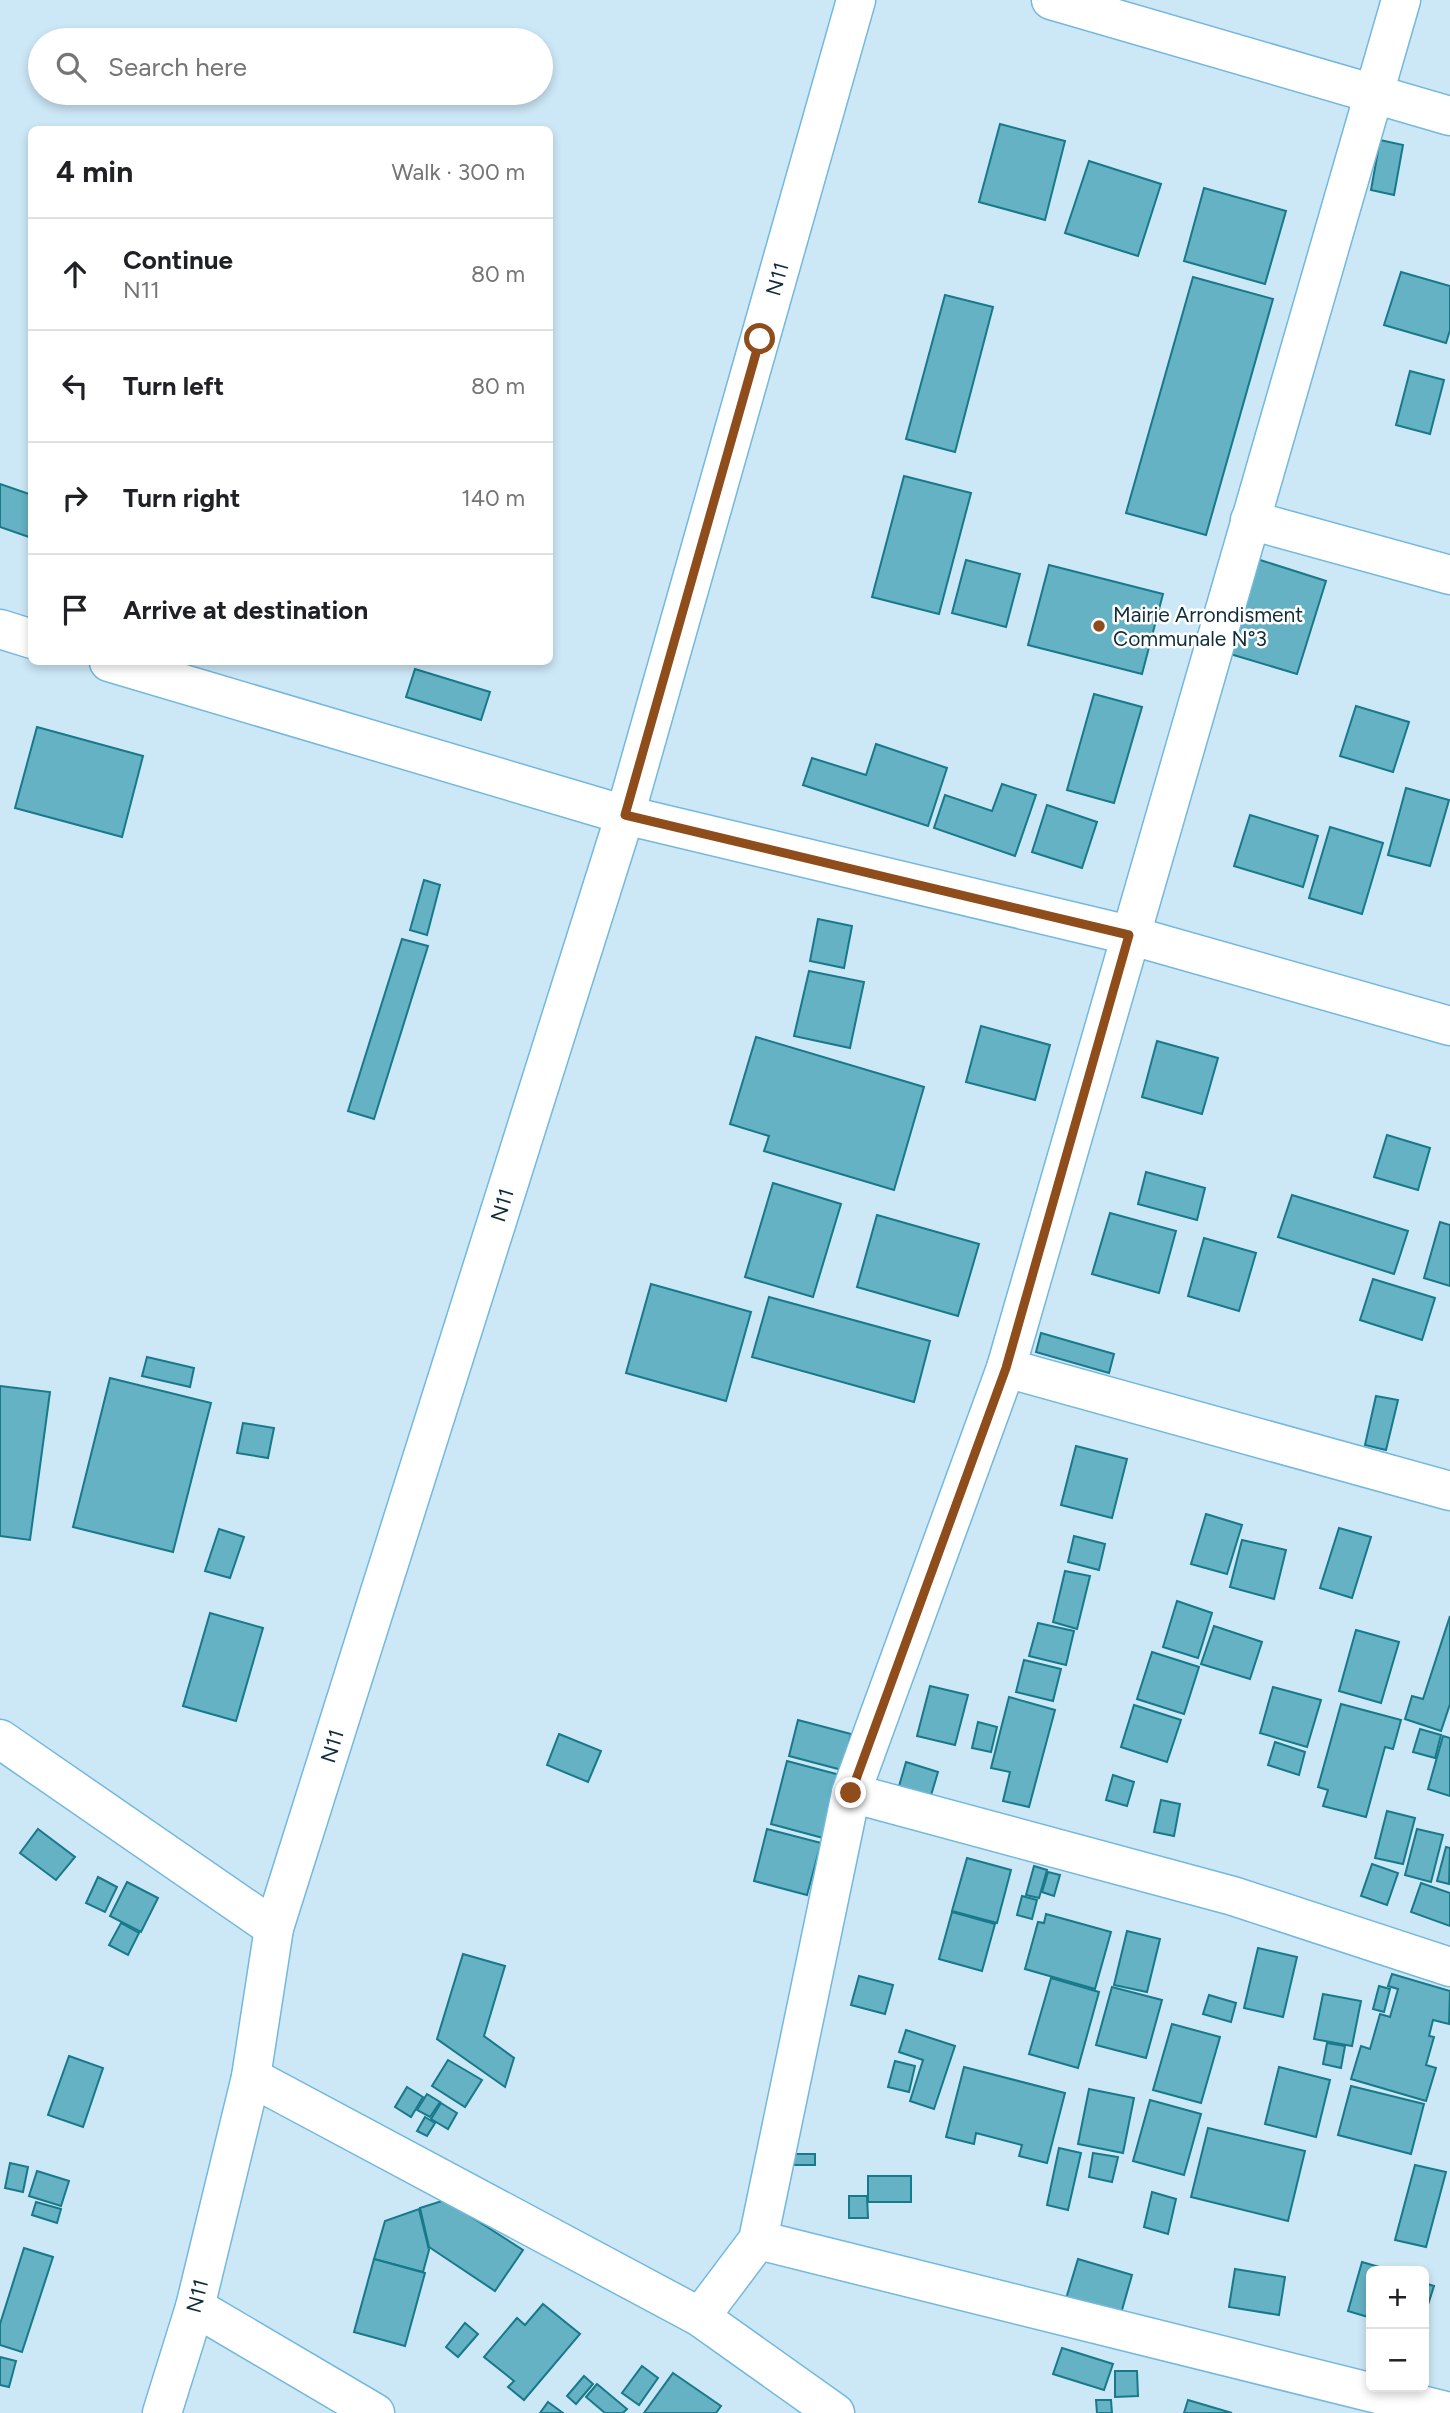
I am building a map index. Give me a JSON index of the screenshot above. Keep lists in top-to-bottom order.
{
  "streets": {
    "street": ["N11"]
  },
  "places": ["Mairie Arrondisment Communale N°3"],
  "page": {
    "search": "Search here",
    "heading": ["4 min", "Walk · 300 m"],
    "list": [
      ["Continue", "N11", "80 m"],
      ["Turn left", "80 m"],
      ["Turn right", "140 m"],
      "Arrive at destination"
    ],
    "map_buttons": ["+", "−"]
  }
}
